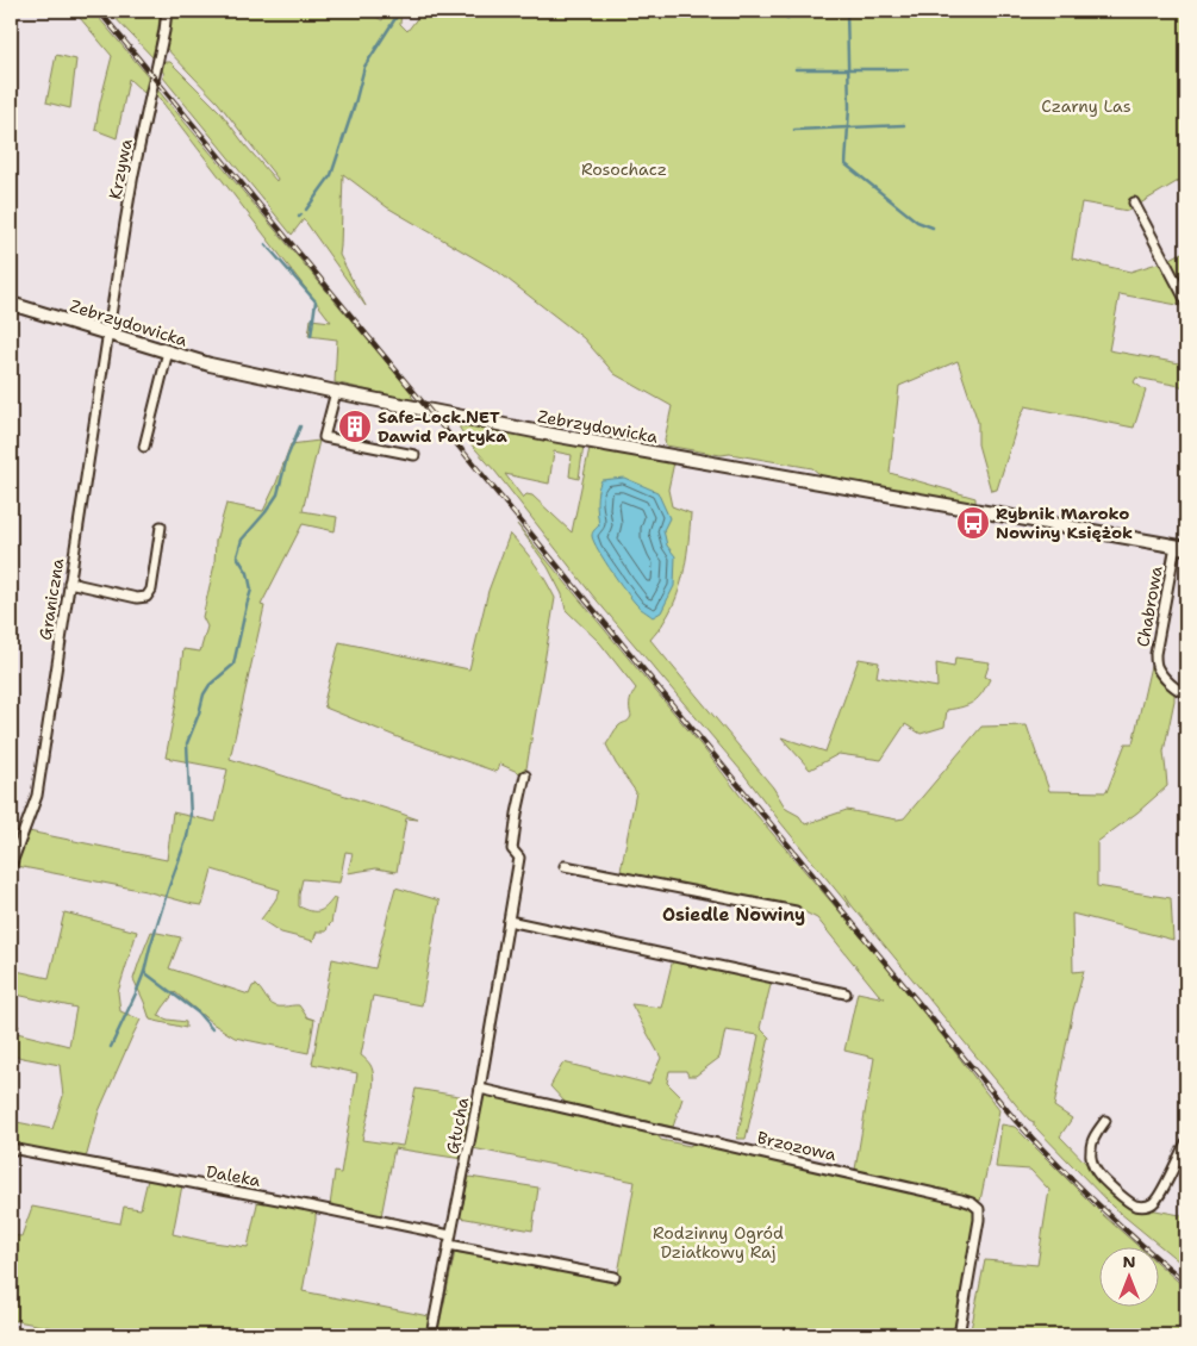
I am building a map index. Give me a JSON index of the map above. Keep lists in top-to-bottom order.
{
  "streets": {
    "street": [
      "Krzywa",
      "Zebrzydowicka",
      "Graniczna",
      "Chabrowa",
      "Głucha",
      "Brzozowa",
      "Daleka"
    ]
  },
  "crossings": [
    ["Krzywa", "Zebrzydowicka"],
    ["Krzywa", "Graniczna"],
    ["Zebrzydowicka", "Graniczna"],
    ["Zebrzydowicka", "Chabrowa"],
    ["Głucha", "Brzozowa"],
    ["Głucha", "Daleka"]
  ],
  "districts": ["Osiedle Nowiny"],
  "parks": ["Czarny Las", "Rosochacz", "Rodzinny Ogród Działkowy Raj"],
  "places": {
    "building": ["Safe-Lock.NET Dawid Partyka"],
    "bus stop": ["Rybnik Maroko Nowiny Księżok"]
  },
  "north": "top"
}
